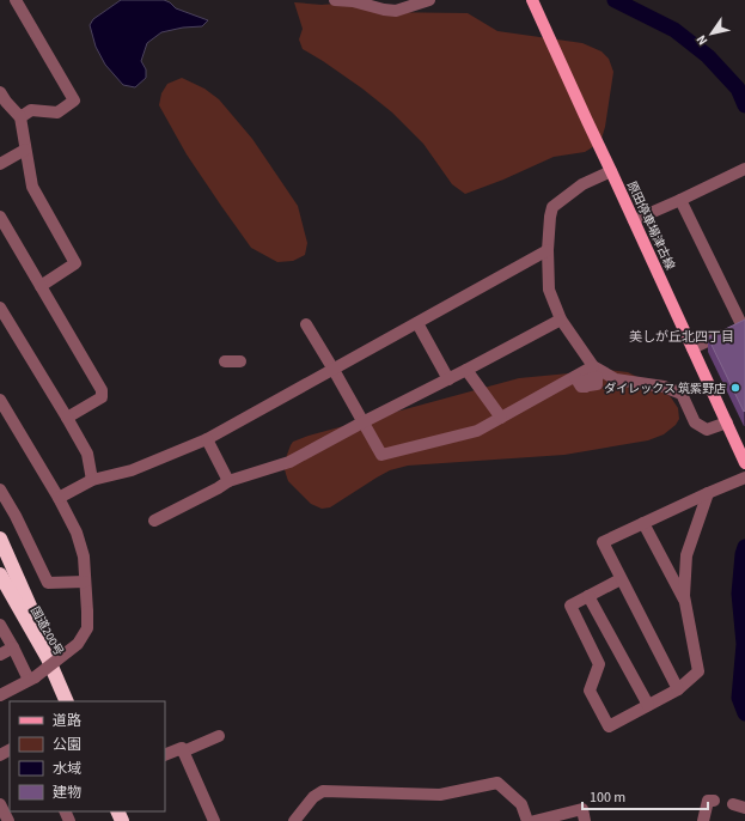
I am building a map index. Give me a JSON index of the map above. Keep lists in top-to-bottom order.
{
  "streets": {
    "highway": ["国道200号"],
    "main road": ["原田停車場津古線"]
  },
  "districts": ["美しが丘北四丁目"],
  "places": ["ダイレックス 筑紫野店"],
  "legend": [
    "道路",
    "公園",
    "水域",
    "建物"
  ],
  "scale_bar": "100 m",
  "north": "bottom left"
}
